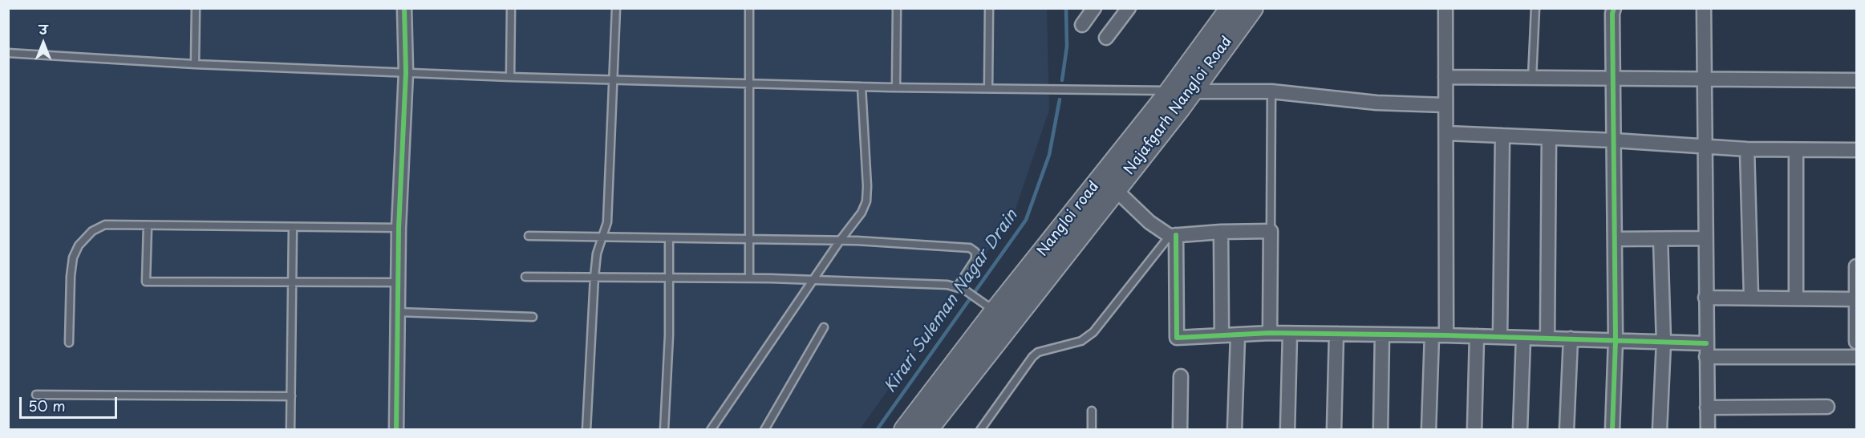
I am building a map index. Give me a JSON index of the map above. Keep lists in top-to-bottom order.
{
  "streets": {
    "main road": ["Najafgarh Nangloi Road", "Nangloi road"]
  },
  "crossings": [
    ["Najafgarh Nangloi Road", "Nangloi road"]
  ],
  "water": ["Kirari Suleman Nagar Drain"],
  "scale_bar": "50 m",
  "north": "top"
}
